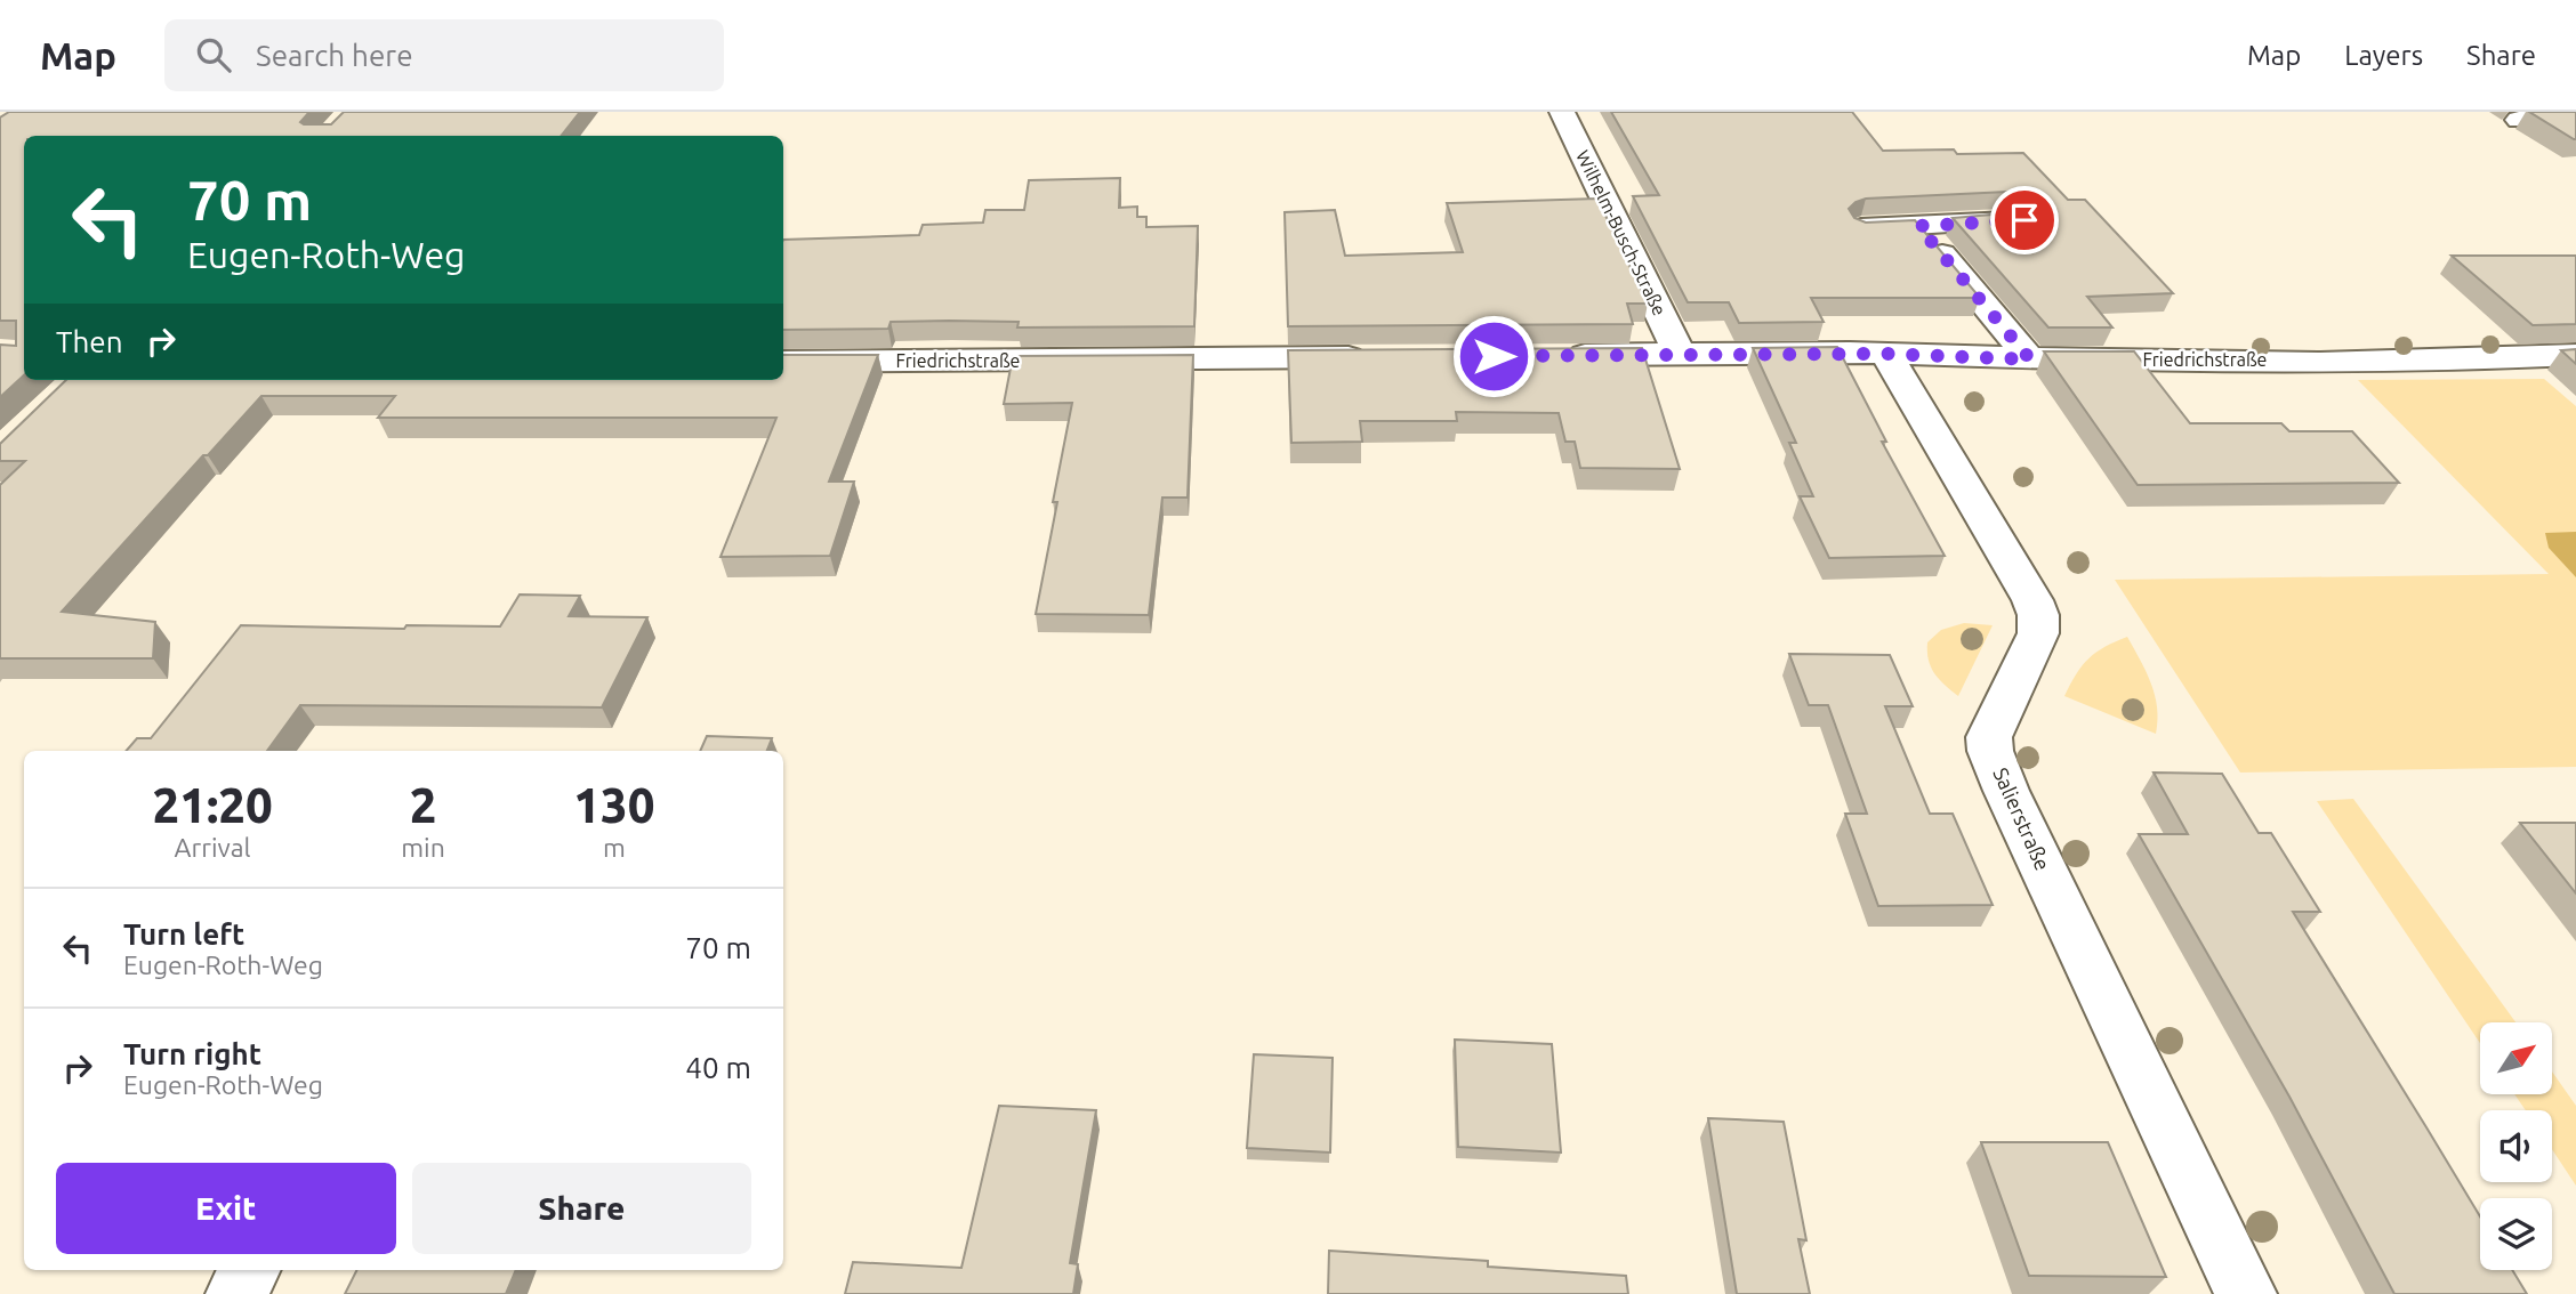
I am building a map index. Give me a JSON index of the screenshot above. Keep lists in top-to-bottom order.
{
  "streets": {
    "street": ["Wilhelm-Busch-Straße", "Friedrichstraße", "Salierstraße"]
  },
  "crossings": [
    ["Wilhelm-Busch-Straße", "Friedrichstraße"],
    ["Friedrichstraße", "Salierstraße"]
  ],
  "north": "top right",
  "page": {
    "header": "Map",
    "search": "Search here",
    "nav": ["Map", "Layers", "Share"],
    "turn": ["70 m", "Eugen-Roth-Weg"],
    "then": "Then",
    "eta": [
      "21:20",
      "Arrival",
      "2",
      "min",
      "130",
      "m"
    ],
    "list": [
      {
        "name": "Turn left",
        "note": "Eugen-Roth-Weg",
        "value": "70 m"
      },
      {
        "name": "Turn right",
        "note": "Eugen-Roth-Weg",
        "value": "40 m"
      }
    ],
    "buttons": ["Exit", "Share"]
  }
}
